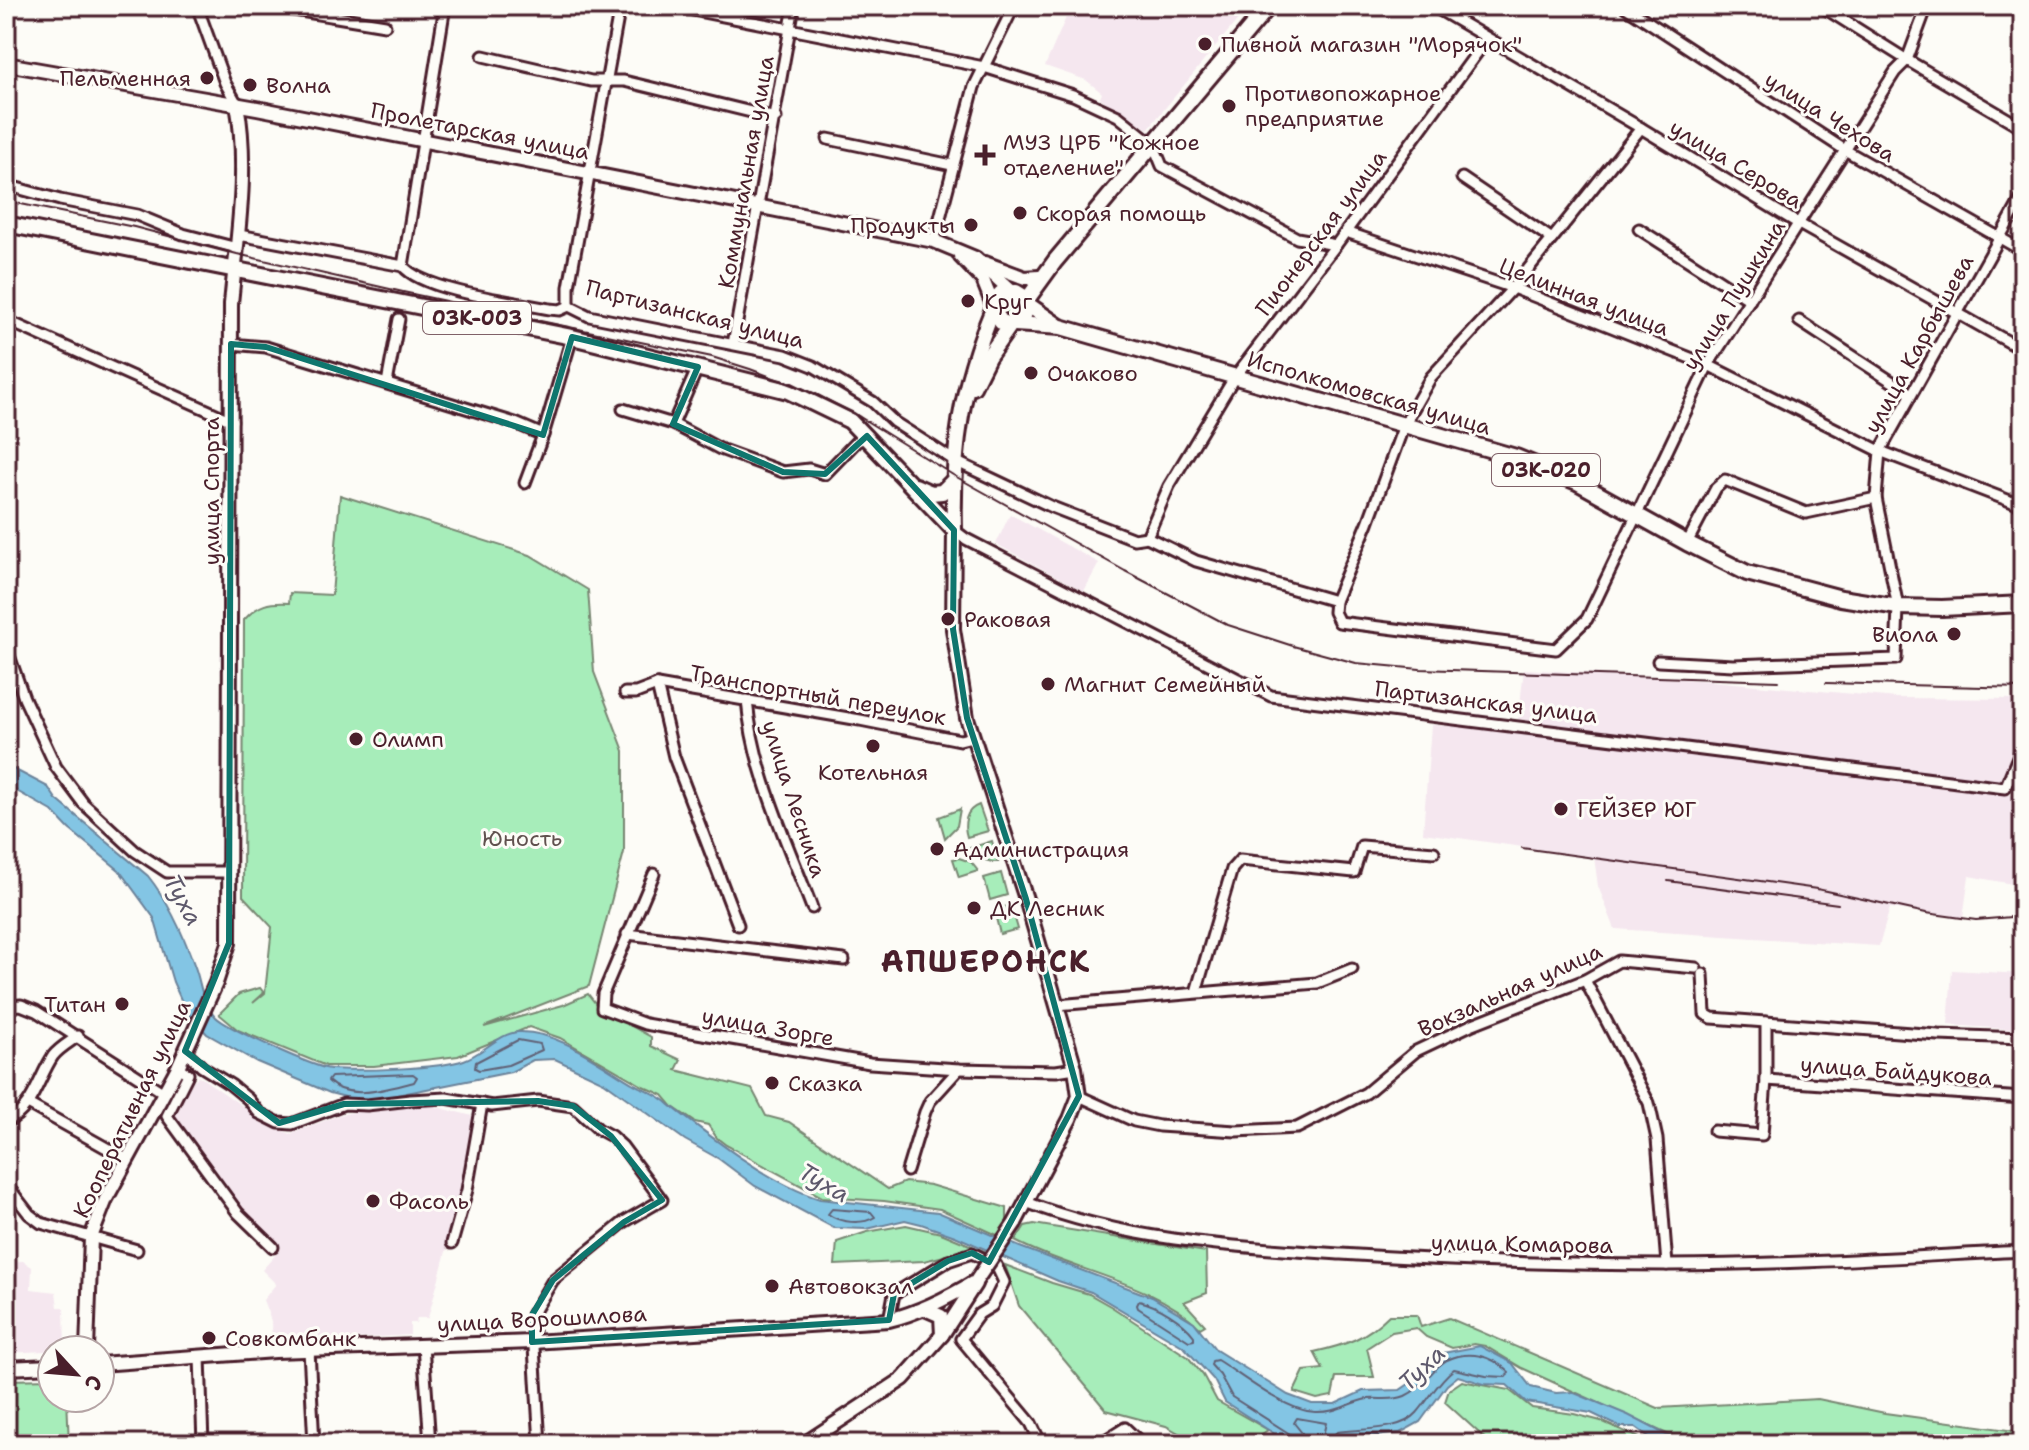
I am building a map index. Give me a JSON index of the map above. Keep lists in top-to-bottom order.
{
  "streets": {
    "main road": ["03К-003", "Исполкомовская улица", "03К-020"],
    "street": [
      "улица Чехова",
      "Пролетарская улица",
      "улица Серова",
      "Коммунальная улица",
      "Пионерская улица",
      "улица Пушкина",
      "Целинная улица",
      "Партизанская улица",
      "улица Карбышева",
      "улица Спорта",
      "Транспортный переулок",
      "улица Лесника",
      "Вокзальная улица",
      "улица Зорге",
      "улица Байдукова",
      "Кооперативная улица",
      "улица Комарова",
      "улица Ворошилова"
    ]
  },
  "crossings": [
    ["улица Чехова", "улица Пушкина"],
    ["улица Чехова", "улица Карбышева"],
    ["Пролетарская улица", "Коммунальная улица"],
    ["Пролетарская улица", "Исполкомовская улица"],
    ["Пролетарская улица", "улица Спорта"],
    ["улица Серова", "Пионерская улица"],
    ["улица Серова", "улица Пушкина"],
    ["улица Серова", "улица Карбышева"],
    ["Коммунальная улица", "Партизанская улица"],
    ["Пионерская улица", "Целинная улица"],
    ["Пионерская улица", "Партизанская улица"],
    ["Пионерская улица", "Исполкомовская улица"],
    ["улица Пушкина", "Целинная улица"],
    ["улица Пушкина", "Партизанская улица"],
    ["улица Пушкина", "Исполкомовская улица"],
    ["Целинная улица", "улица Карбышева"],
    ["Партизанская улица", "улица Спорта"],
    ["03К-003", "улица Спорта"],
    ["улица Карбышева", "Исполкомовская улица"],
    ["улица Спорта", "Кооперативная улица"],
    ["Транспортный переулок", "улица Лесника"]
  ],
  "districts": ["АПШЕРОНСК"],
  "water": ["Туха"],
  "parks": ["Юность"],
  "places": {
    "other": [
      "Пивной магазин \"Морячок\"",
      "Пельменная",
      "Волна",
      "Противопожарное предприятие",
      "Скорая помощь",
      "Продукты",
      "Круг",
      "Очаково",
      "Раковая",
      "Виола",
      "Магнит Семейный",
      "Олимп",
      "Котельная",
      "ГЕЙЗЕР ЮГ",
      "Администрация",
      "ДК Лесник",
      "Титан",
      "Сказка",
      "Фасоль",
      "Автовокзал",
      "Совкомбанк"
    ],
    "health": ["МУЗ ЦРБ \"Кожное отделение\""]
  },
  "north": "bottom right"
}
